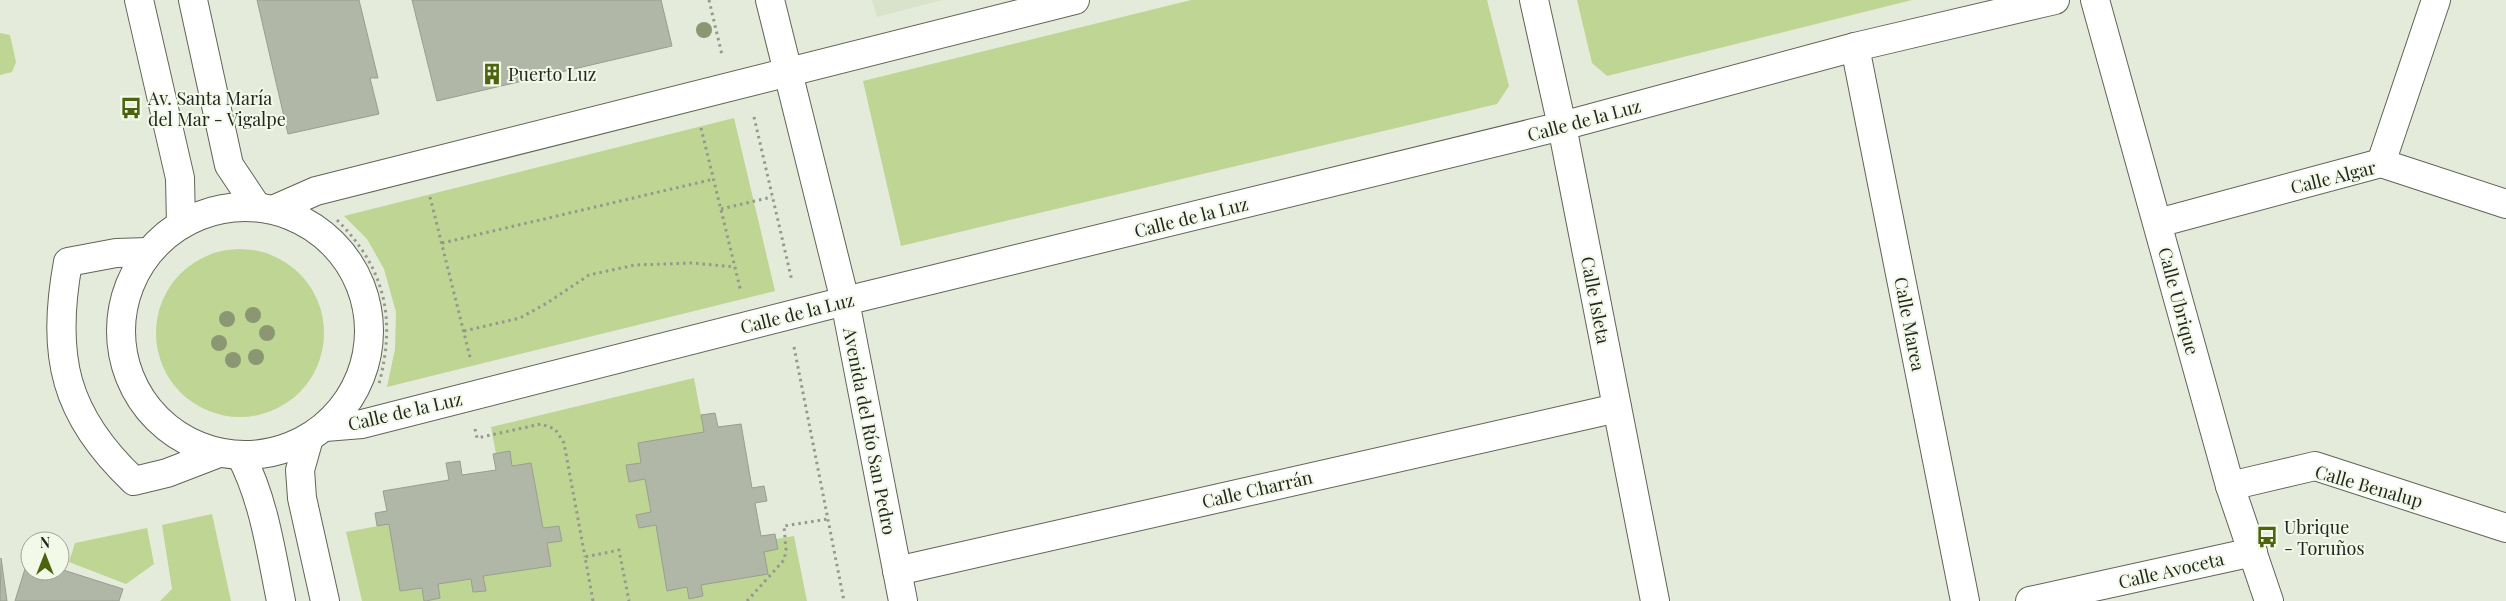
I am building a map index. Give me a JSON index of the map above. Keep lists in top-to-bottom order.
{
  "streets": {
    "street": [
      "Calle de la Luz",
      "Calle Algar",
      "Calle Isleta",
      "Calle Ubrique",
      "Calle Marea",
      "Avenida del Río San Pedro",
      "Calle Benalup",
      "Calle Charrán",
      "Calle Avoceta"
    ]
  },
  "crossings": [
    ["Calle de la Luz", "Calle Isleta"],
    ["Calle de la Luz", "Calle Marea"],
    ["Calle de la Luz", "Avenida del Río San Pedro"],
    ["Calle Algar", "Calle Ubrique"],
    ["Calle Isleta", "Calle Charrán"],
    ["Calle Ubrique", "Calle Benalup"],
    ["Calle Ubrique", "Calle Avoceta"],
    ["Avenida del Río San Pedro", "Calle Charrán"]
  ],
  "places": {
    "building": ["Puerto Luz"],
    "bus stop": ["Av. Santa María del Mar - Vigalpe", "Ubrique - Toruños"]
  },
  "north": "top"
}
